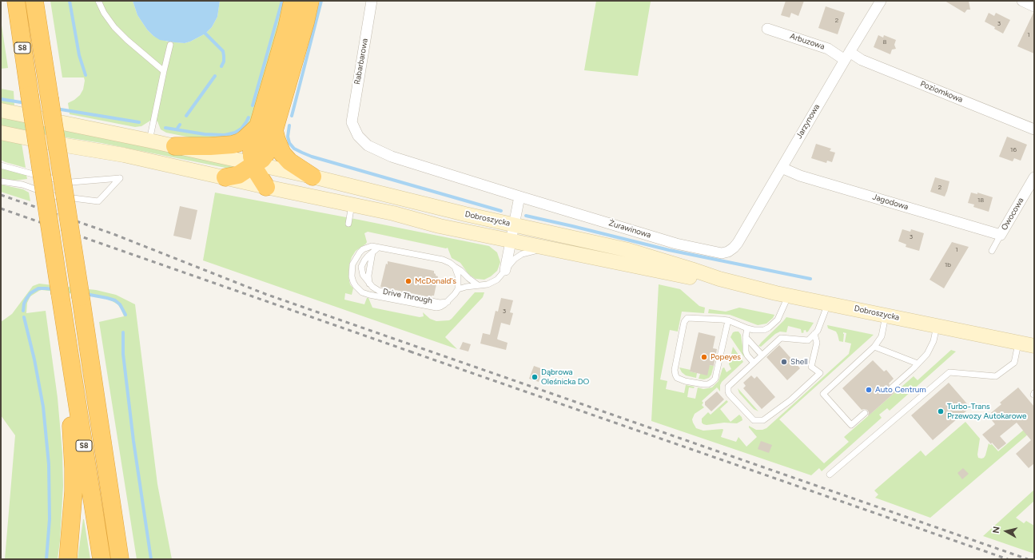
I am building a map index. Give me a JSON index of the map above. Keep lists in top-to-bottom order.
{
  "streets": {
    "highway": ["S8"],
    "main road": ["Dobroszycka"],
    "street": [
      "Arbuzowa",
      "Rabarbarowa",
      "Poziomkowa",
      "Jarzynowa",
      "Jagodowa",
      "Owocowa",
      "Żurawinowa"
    ],
    "lane": ["Drive Through"]
  },
  "crossings": [
    ["Arbuzowa", "Poziomkowa"],
    ["Arbuzowa", "Jarzynowa"],
    ["Rabarbarowa", "Żurawinowa"],
    ["Poziomkowa", "Jarzynowa"],
    ["Jarzynowa", "Jagodowa"],
    ["Jarzynowa", "Żurawinowa"],
    ["Jagodowa", "Owocowa"]
  ],
  "places": [
    "McDonald's",
    "Popeyes",
    "Shell",
    "Dąbrowa Oleśnicka DO",
    "Auto Centrum",
    "Turbo-Trans Przewozy Autokarowe"
  ],
  "house_numbers": [
    "2",
    "3",
    "1",
    "8",
    "16",
    "2",
    "18",
    "3",
    "1",
    "1b",
    "3"
  ],
  "north": "left"
}
